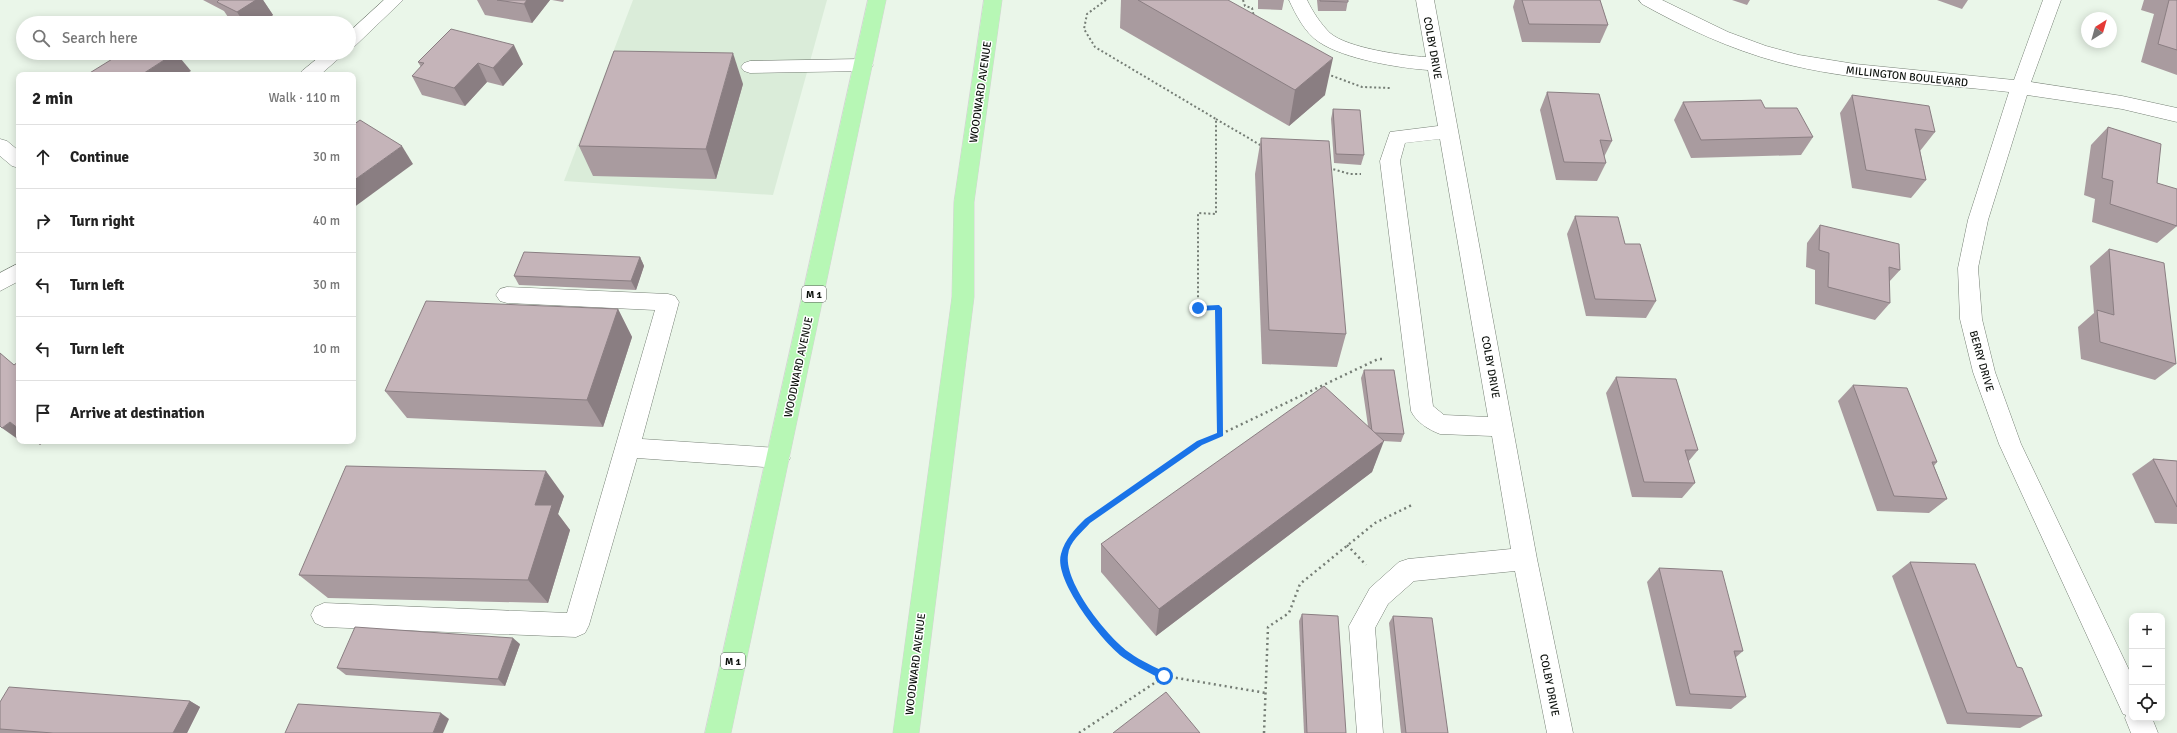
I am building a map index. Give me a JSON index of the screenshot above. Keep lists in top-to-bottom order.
{
  "streets": {
    "main road": ["WOODWARD AVENUE", "M 1"],
    "street": ["COLBY DRIVE", "MILLINGTON BOULEVARD", "BERRY DRIVE"]
  },
  "crossings": [
    ["MILLINGTON BOULEVARD", "BERRY DRIVE"]
  ],
  "north": "top right",
  "page": {
    "search": "Search here",
    "heading": ["2 min", "Walk · 110 m"],
    "list": [
      ["Continue", "30 m"],
      ["Turn right", "40 m"],
      ["Turn left", "30 m"],
      ["Turn left", "10 m"],
      "Arrive at destination"
    ],
    "map_buttons": ["+", "−"]
  }
}
